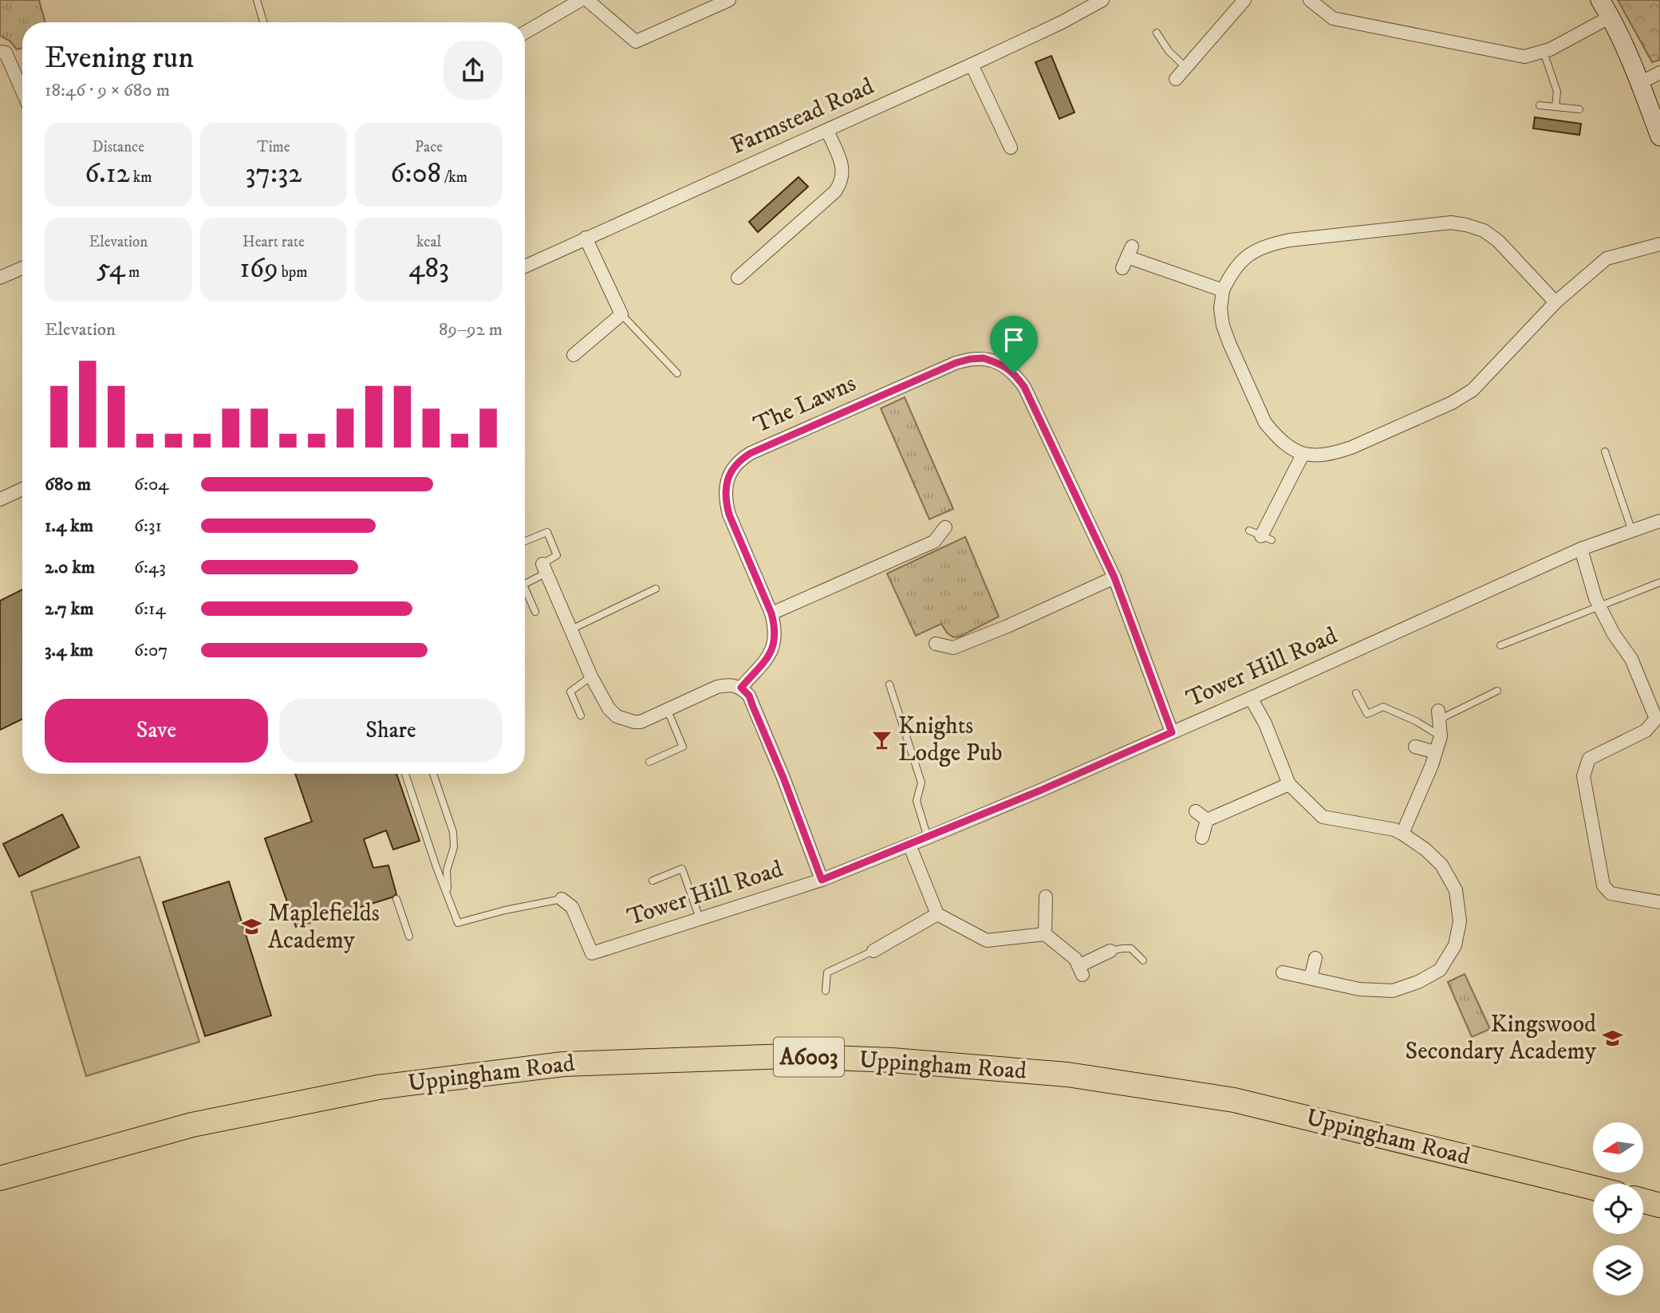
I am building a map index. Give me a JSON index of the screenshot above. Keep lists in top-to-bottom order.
{
  "streets": {
    "highway": ["A6003", "Uppingham Road"],
    "street": ["Farmstead Road", "The Lawns", "Tower Hill Road"]
  },
  "crossings": [
    ["The Lawns", "Tower Hill Road"]
  ],
  "places": {
    "bar": ["Knights Lodge Pub"],
    "school or university": ["Maplefields Academy", "Kingswood Secondary Academy"]
  },
  "north": "left",
  "page": {
    "heading": ["Evening run", "18:46 · 9 × 680 m"],
    "stats": [
      ["Distance", "6.12 km"],
      ["Time", "37:32"],
      ["Pace", "6:08 /km"],
      ["Elevation", "54 m"],
      ["Heart rate", "169 bpm"],
      ["kcal", "483"]
    ],
    "chart": ["Elevation", "89–92 m"],
    "list": [
      {
        "name": "680 m",
        "note": "6:04"
      },
      {
        "name": "1.4 km",
        "note": "6:31"
      },
      {
        "name": "2.0 km",
        "note": "6:43"
      },
      {
        "name": "2.7 km",
        "note": "6:14"
      },
      {
        "name": "3.4 km",
        "note": "6:07"
      }
    ],
    "buttons": ["Save", "Share"]
  }
}
